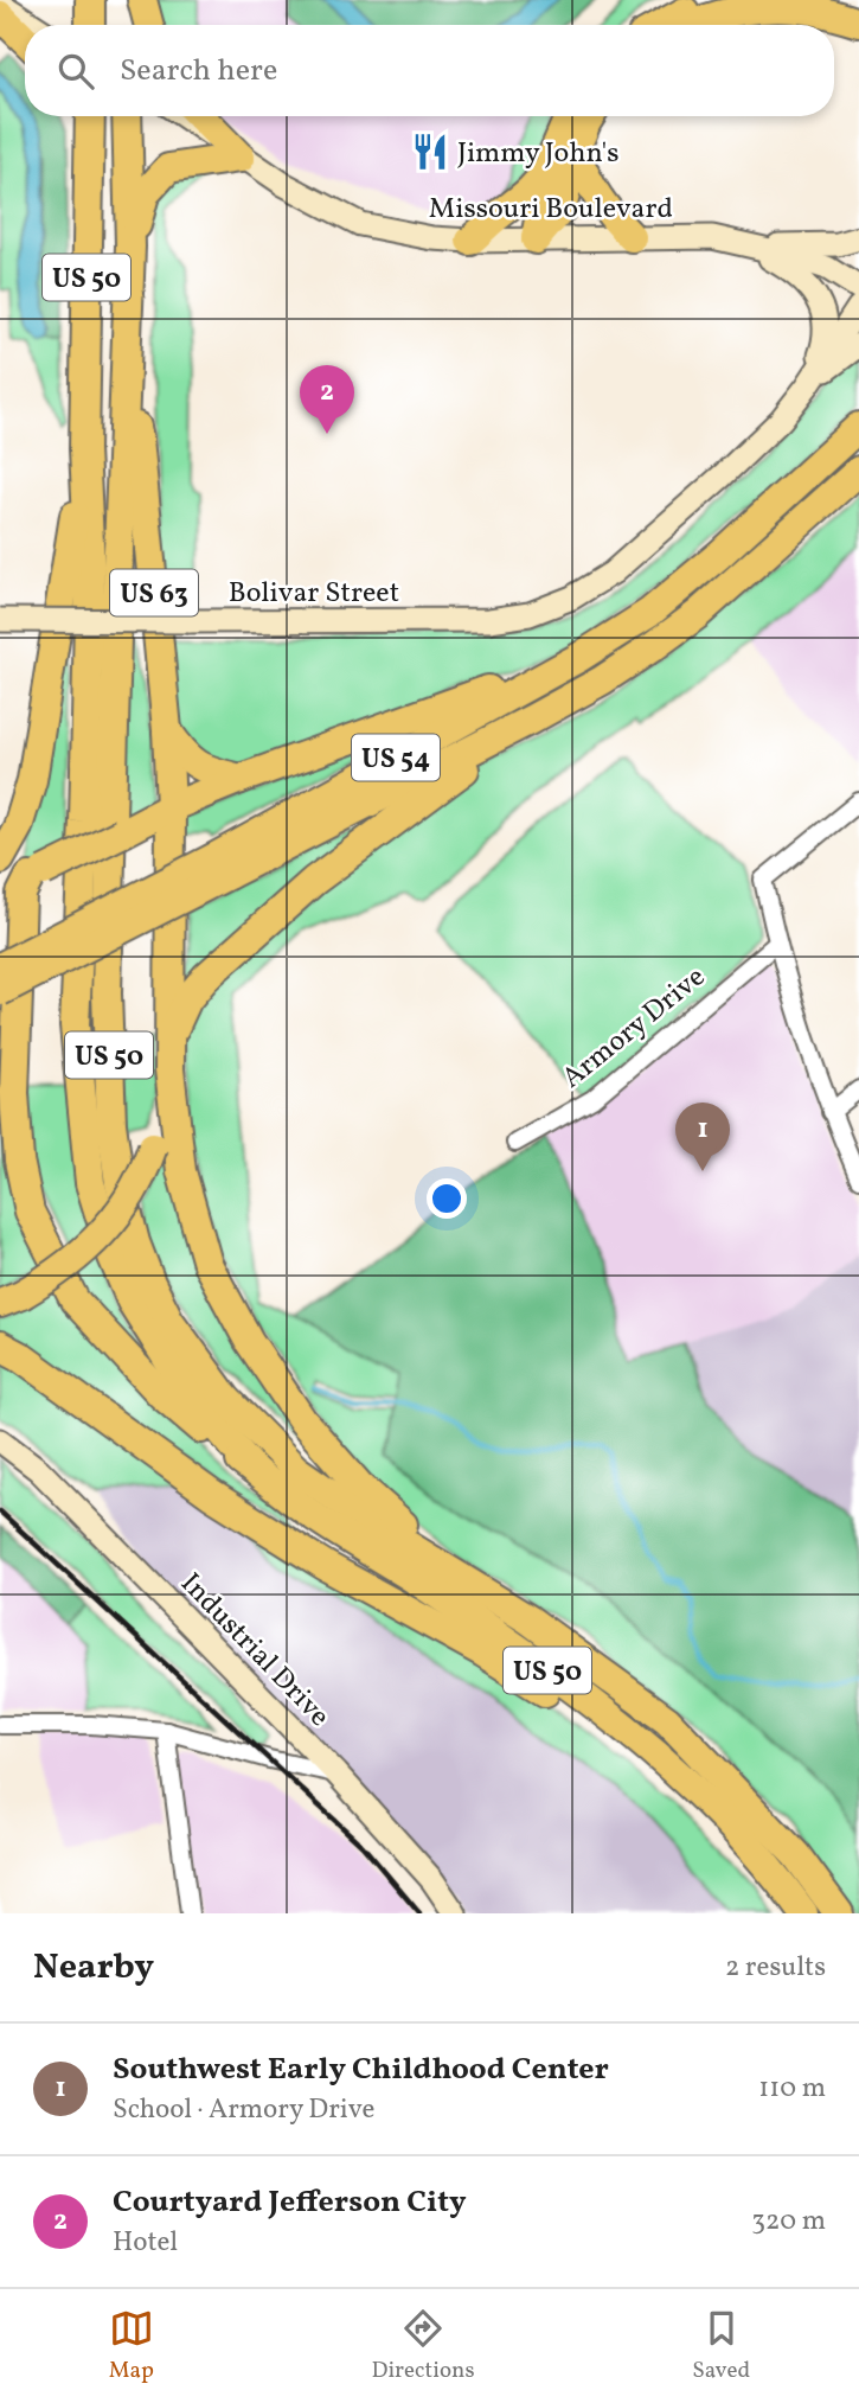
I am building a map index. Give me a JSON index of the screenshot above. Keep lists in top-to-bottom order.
{
  "streets": {
    "highway": ["US 50", "US 63", "US 54"],
    "main road": ["Missouri Boulevard", "Bolivar Street", "Industrial Drive"],
    "street": ["Armory Drive"]
  },
  "crossings": [
    ["US 50", "US 63"]
  ],
  "places": {
    "restaurant": ["Jimmy John's"]
  },
  "page": {
    "search": "Search here",
    "pins": ["2", "1"],
    "heading": ["Nearby", "2 results"],
    "list": [
      {
        "mark": "1",
        "name": "Southwest Early Childhood Center",
        "note": "School · Armory Drive",
        "value": "110 m"
      },
      {
        "mark": "2",
        "name": "Courtyard Jefferson City",
        "note": "Hotel",
        "value": "320 m"
      }
    ],
    "nav": ["Map", "Directions", "Saved"]
  }
}
